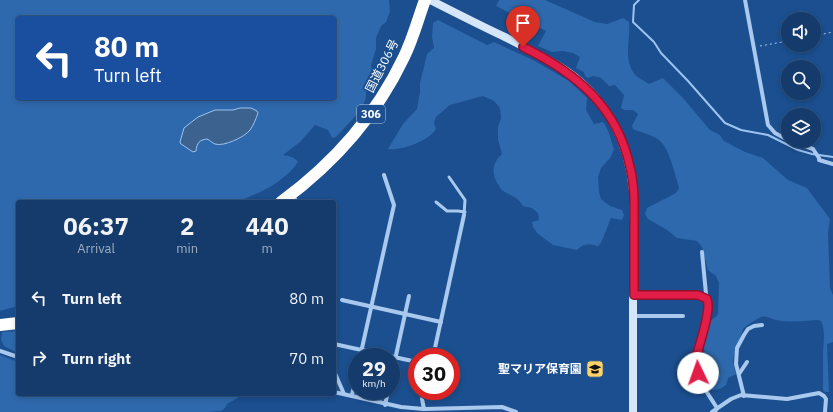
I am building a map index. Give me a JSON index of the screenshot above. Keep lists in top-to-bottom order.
{
  "streets": {
    "highway": ["国道306号", "306"]
  },
  "places": {
    "school or university": ["聖マリア保育園"]
  },
  "page": {
    "turn": ["80 m", "Turn left"],
    "eta": [
      "06:37",
      "Arrival",
      "2",
      "min",
      "440",
      "m"
    ],
    "list": [
      {
        "name": "Turn left",
        "value": "80 m"
      },
      {
        "name": "Turn right",
        "value": "70 m"
      }
    ],
    "speed": "29 km/h",
    "limit": "30"
  }
}
